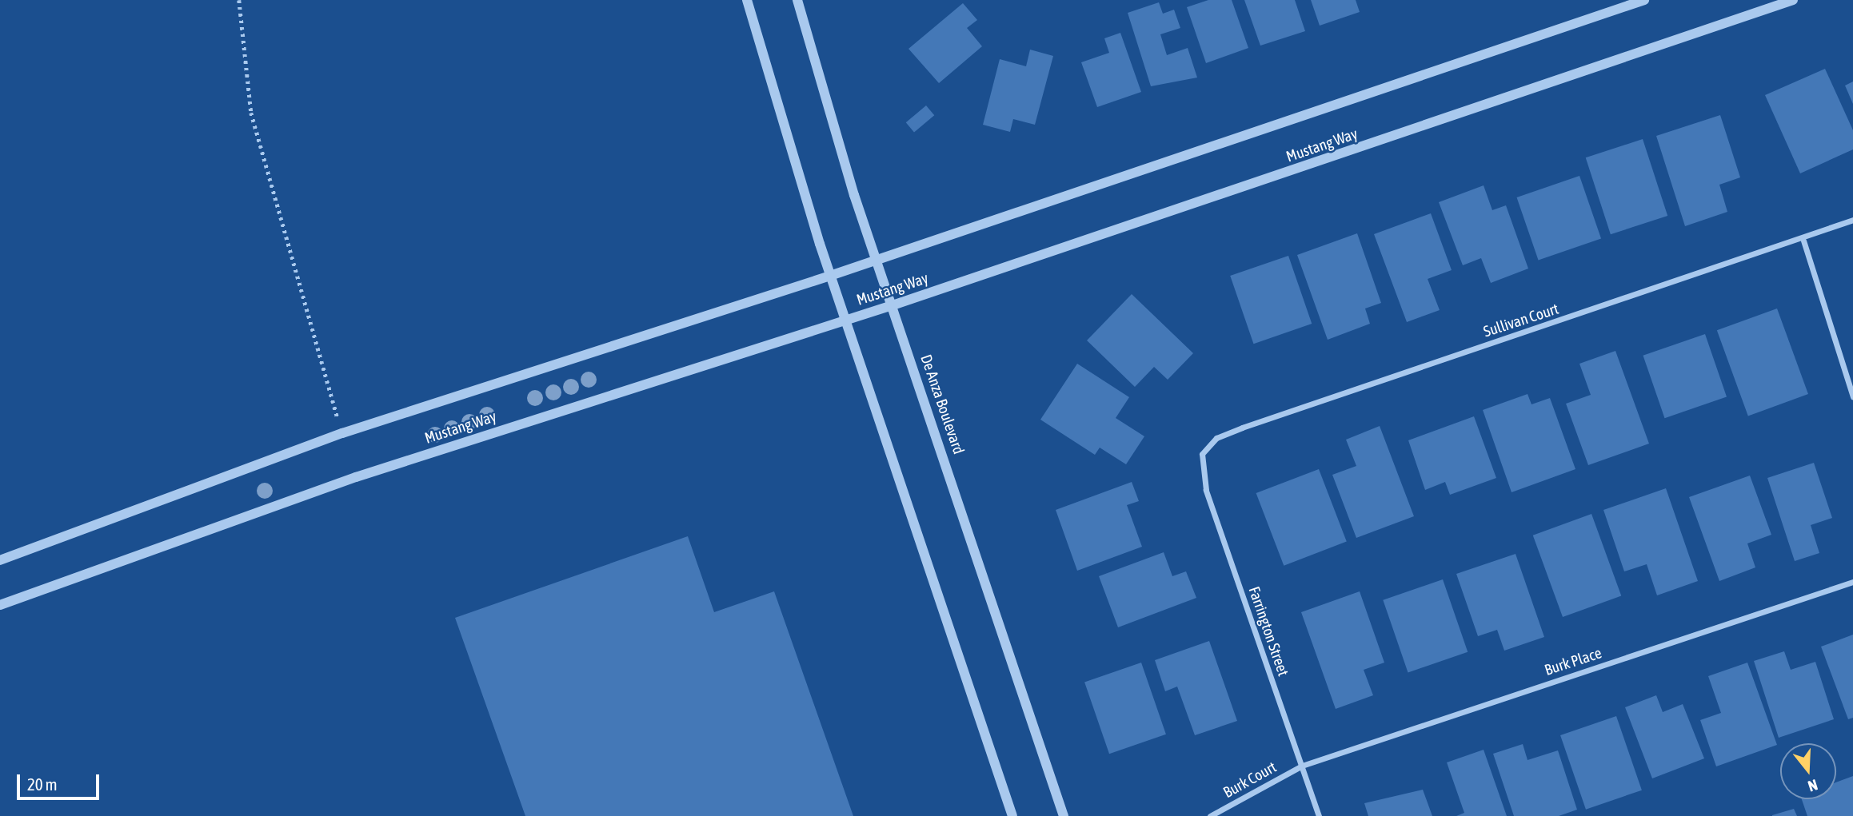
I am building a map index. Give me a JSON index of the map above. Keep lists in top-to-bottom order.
{
  "streets": {
    "street": [
      "Mustang Way",
      "Sullivan Court",
      "De Anza Boulevard",
      "Farrington Street",
      "Burk Place",
      "Burk Court"
    ]
  },
  "crossings": [
    ["Mustang Way", "De Anza Boulevard"],
    ["Sullivan Court", "Farrington Street"],
    ["Farrington Street", "Burk Place"],
    ["Farrington Street", "Burk Court"],
    ["Burk Place", "Burk Court"]
  ],
  "scale_bar": "20 m",
  "north": "bottom"
}
